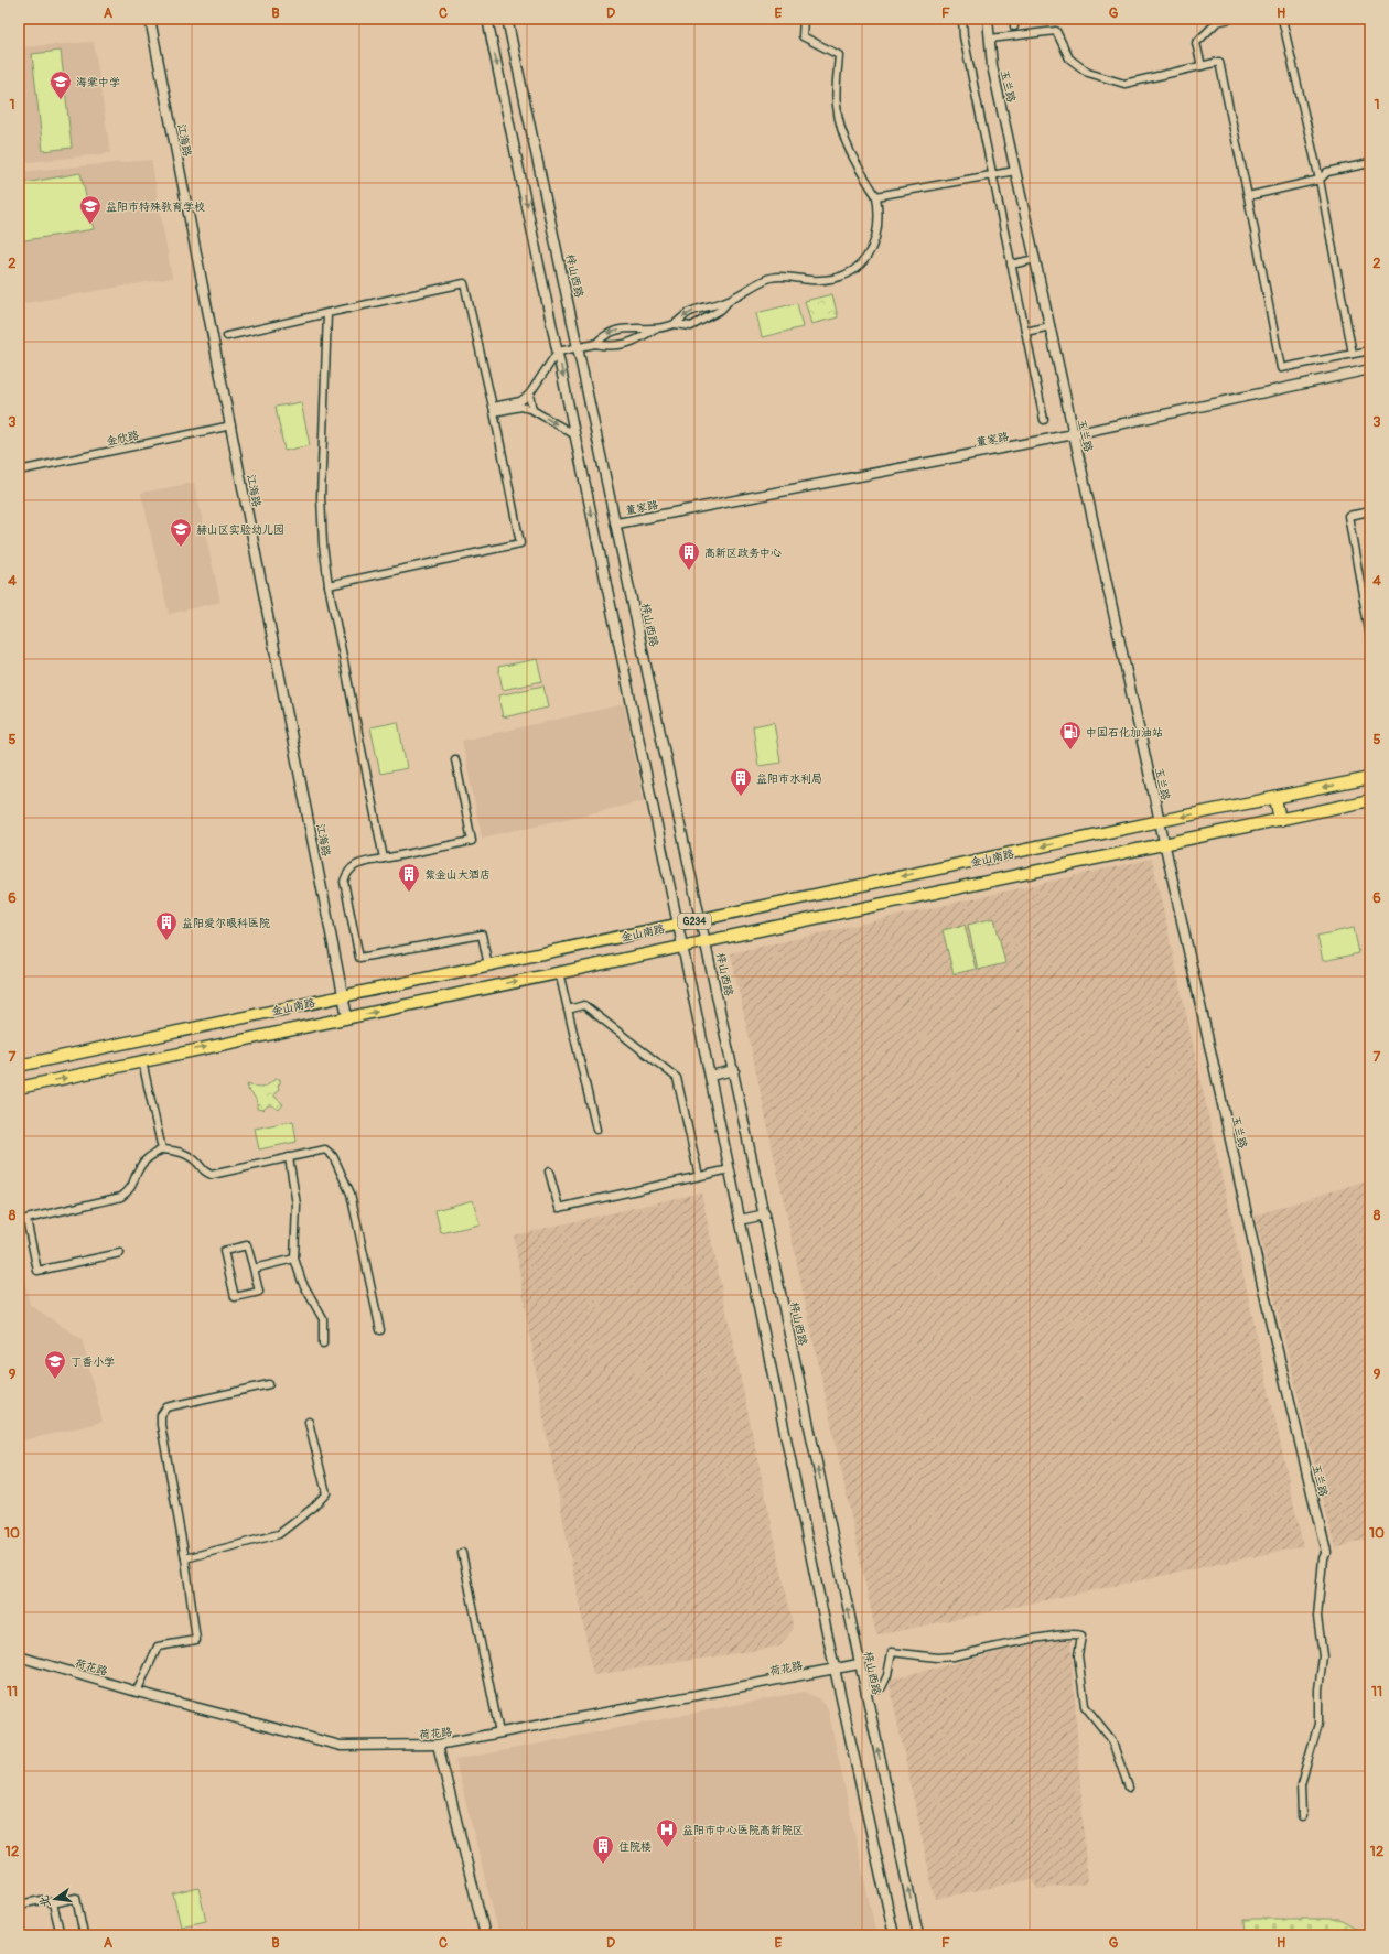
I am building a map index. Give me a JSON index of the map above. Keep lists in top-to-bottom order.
{
  "streets": {
    "highway": ["金山南路", "G234"],
    "street": [
      "玉兰路",
      "江海路",
      "梓山西路",
      "金欣路",
      "董家路",
      "荷花路"
    ]
  },
  "crossings": [
    ["玉兰路", "董家路"],
    ["玉兰路", "金山南路"],
    ["江海路", "金欣路"],
    ["江海路", "金山南路"],
    ["梓山西路", "董家路"],
    ["梓山西路", "金山南路"],
    ["梓山西路", "荷花路"]
  ],
  "places": {
    "school or university": [
      "海棠中学",
      "益阳市特殊教育学校",
      "赫山区实验幼儿园",
      "丁香小学"
    ],
    "building": [
      "高新区政务中心",
      "益阳市水利局",
      "紫金山大酒店",
      "益阳爱尔眼科医院",
      "住院楼"
    ],
    "fuel station": ["中国石化加油站"],
    "hospital": ["益阳市中心医院高新院区"]
  },
  "north": "left",
  "grid": {
    "columns": [
      "A",
      "B",
      "C",
      "D",
      "E",
      "F",
      "G",
      "H"
    ],
    "rows": [
      "1",
      "2",
      "3",
      "4",
      "5",
      "6",
      "7",
      "8",
      "9",
      "10",
      "11",
      "12"
    ]
  }
}
